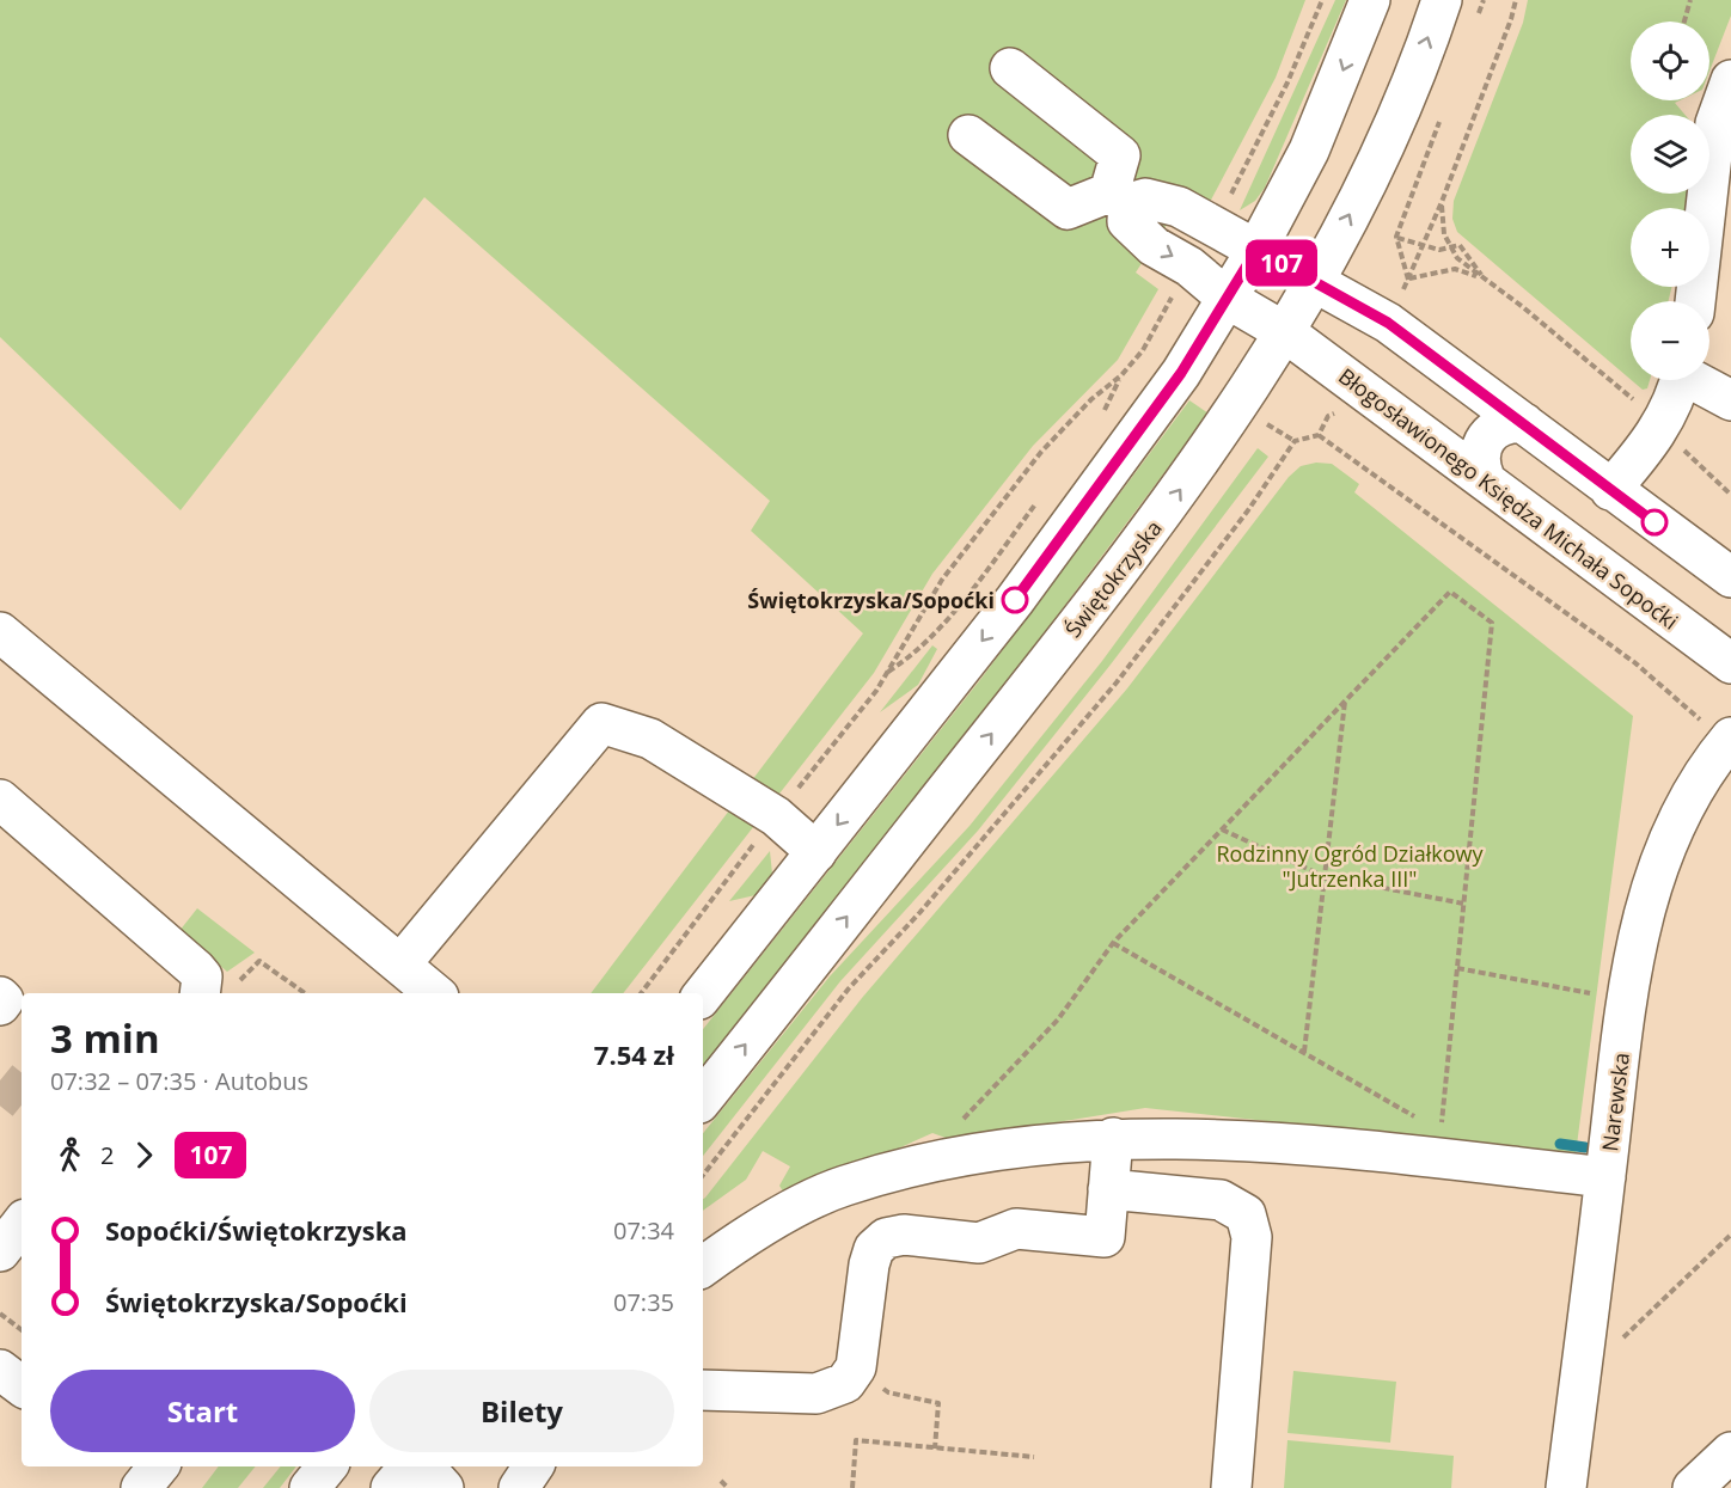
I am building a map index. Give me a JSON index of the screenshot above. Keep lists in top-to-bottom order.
{
  "streets": {
    "street": ["Błogosławionego Księdza Michała Sopoćki", "Świętokrzyska", "Narewska"]
  },
  "crossings": [
    ["Błogosławionego Księdza Michała Sopoćki", "Świętokrzyska"]
  ],
  "parks": ["Rodzinny Ogród Działkowy \"Jutrzenka III\""],
  "places": ["Świętokrzyska/Sopoćki"],
  "lines": ["bus line 107"],
  "page": {
    "on_map": "107",
    "map_buttons": ["+", "−"],
    "heading": ["3 min", "07:32 – 07:35 · Autobus", "7.54 zł"],
    "legs": ["2", "107"],
    "list": [
      {
        "name": "Sopoćki/Świętokrzyska",
        "value": "07:34"
      },
      {
        "name": "Świętokrzyska/Sopoćki",
        "value": "07:35"
      }
    ],
    "buttons": ["Start", "Bilety"]
  }
}
